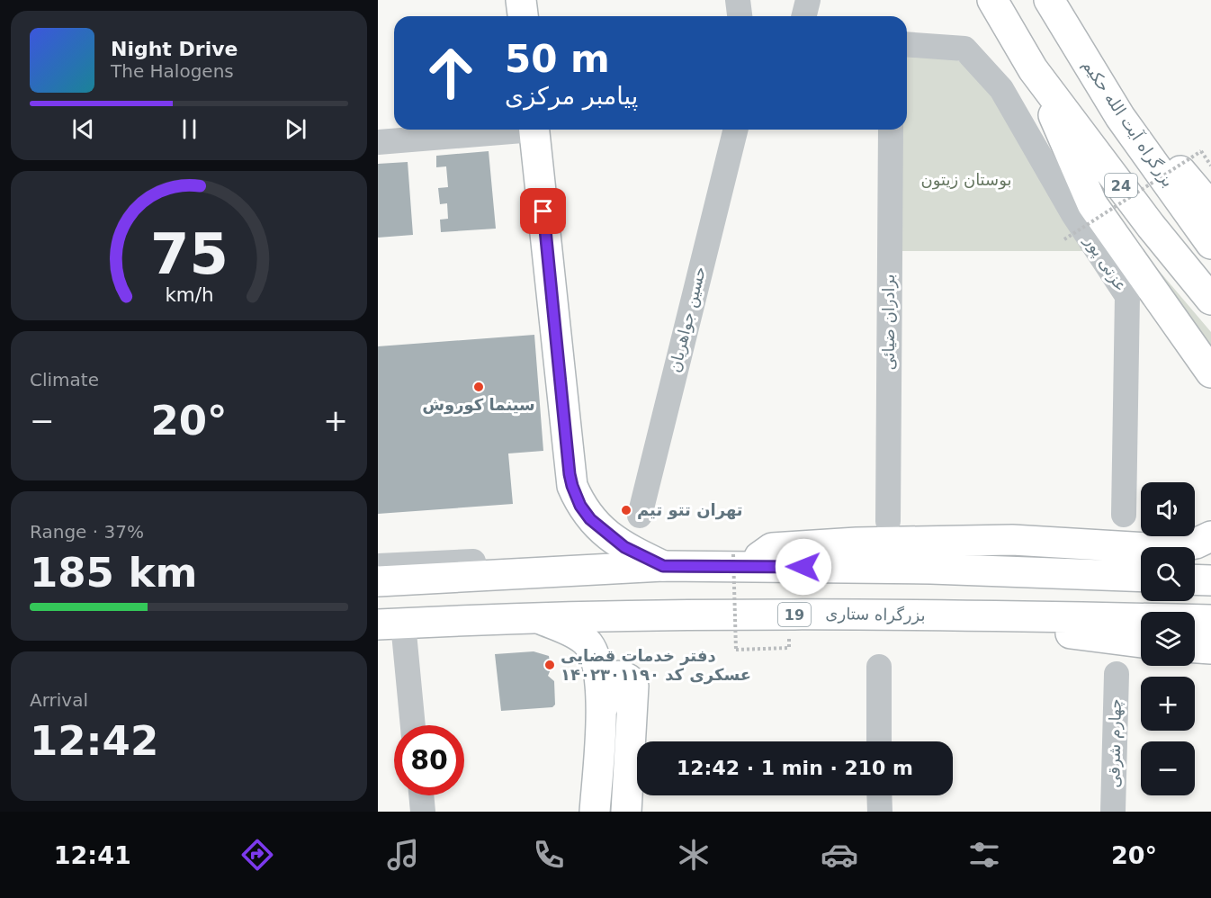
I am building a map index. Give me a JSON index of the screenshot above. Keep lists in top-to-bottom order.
{
  "streets": {
    "main road": [
      "بزرگراه آیت الله حکیم",
      "24",
      "19",
      "بزرگراه ستاری"
    ],
    "street": [
      "عزتی پور",
      "حسین جواهریان",
      "برادران ضیائی",
      "چهارم شرقی"
    ]
  },
  "parks": ["بوستان زیتون"],
  "places": ["سینما کوروش", "تهران تتو تیم", "دفتر خدمات قضایی عسکری کد ۱۴۰۲۳۰۱۱۹۰"],
  "page": {
    "turn": ["50 m", "پیامبر مرکزی"],
    "song": ["Night Drive", "The Halogens"],
    "tile": [
      "Climate",
      ["Range · 37%", "185 km"],
      ["Arrival", "12:42"]
    ],
    "heat": ["−", "20°", "+"],
    "map_buttons": ["+", "−"],
    "limit": "80",
    "trip": "12:42 · 1 min · 210 m",
    "tabs": ["12:41", "20°"],
    "gauge": ["75", "km/h"]
  }
}
